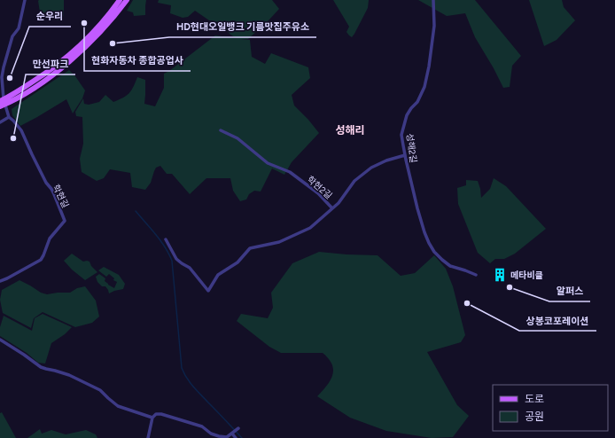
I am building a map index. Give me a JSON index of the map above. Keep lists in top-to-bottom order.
{
  "streets": {
    "street": ["성해2길", "학현2길", "학현길"]
  },
  "districts": ["성해리"],
  "places": {
    "other": [
      "현화자동차 종합공업사",
      "HD현대오일뱅크 기름맛집주유소",
      "순우리",
      "만선파크",
      "알퍼스",
      "상봉코포레이션"
    ],
    "building": ["메타비클"]
  },
  "legend": ["도로", "공원"]
}
